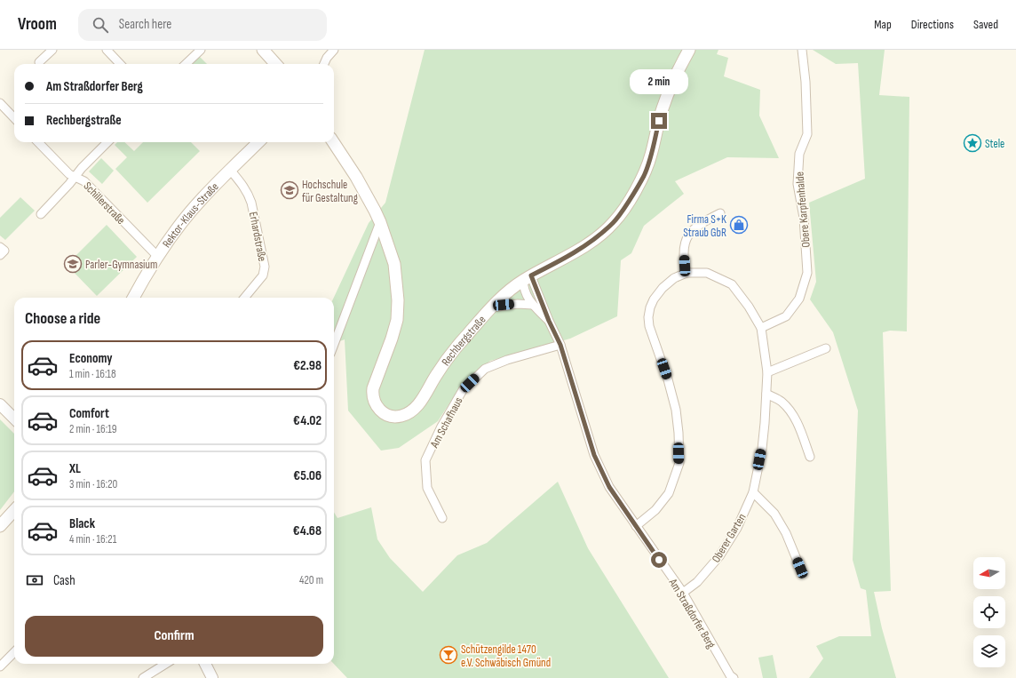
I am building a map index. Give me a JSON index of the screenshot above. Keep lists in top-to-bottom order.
{
  "streets": {
    "main road": ["Rektor-Klaus-Straße", "Rechbergstraße"],
    "street": [
      "Schillerstraße",
      "Obere Karpfenhalde",
      "Erhardstraße",
      "Am Schafhaus",
      "Oberer Garten",
      "Am Straßdorfer Berg"
    ]
  },
  "crossings": [
    ["Schillerstraße", "Rektor-Klaus-Straße"],
    ["Obere Karpfenhalde", "Oberer Garten"],
    ["Rektor-Klaus-Straße", "Erhardstraße"],
    ["Rechbergstraße", "Am Straßdorfer Berg"],
    ["Am Schafhaus", "Am Straßdorfer Berg"],
    ["Oberer Garten", "Am Straßdorfer Berg"]
  ],
  "places": {
    "place": ["Stele"],
    "school or university": ["Hochschule für Gestaltung", "Parler-Gymnasium"],
    "shop": ["Firma S+K Straub GbR"],
    "bar": ["Schützengilde 1470 e.V. Schwäbisch Gmünd"]
  },
  "north": "left",
  "page": {
    "header": "Vroom",
    "search": "Search here",
    "nav": ["Map", "Directions", "Saved"],
    "banner": ["Am Straßdorfer Berg", "Rechbergstraße"],
    "bubble": "2 min",
    "heading": "Choose a ride",
    "list": [
      {
        "name": "Economy",
        "note": "1 min · 16:18",
        "value": "€2.98"
      },
      {
        "name": "Comfort",
        "note": "2 min · 16:19",
        "value": "€4.02"
      },
      {
        "name": "XL",
        "note": "3 min · 16:20",
        "value": "€5.06"
      },
      {
        "name": "Black",
        "note": "4 min · 16:21",
        "value": "€4.68"
      }
    ],
    "pay": ["Cash", "420 m"],
    "buttons": "Confirm"
  }
}
